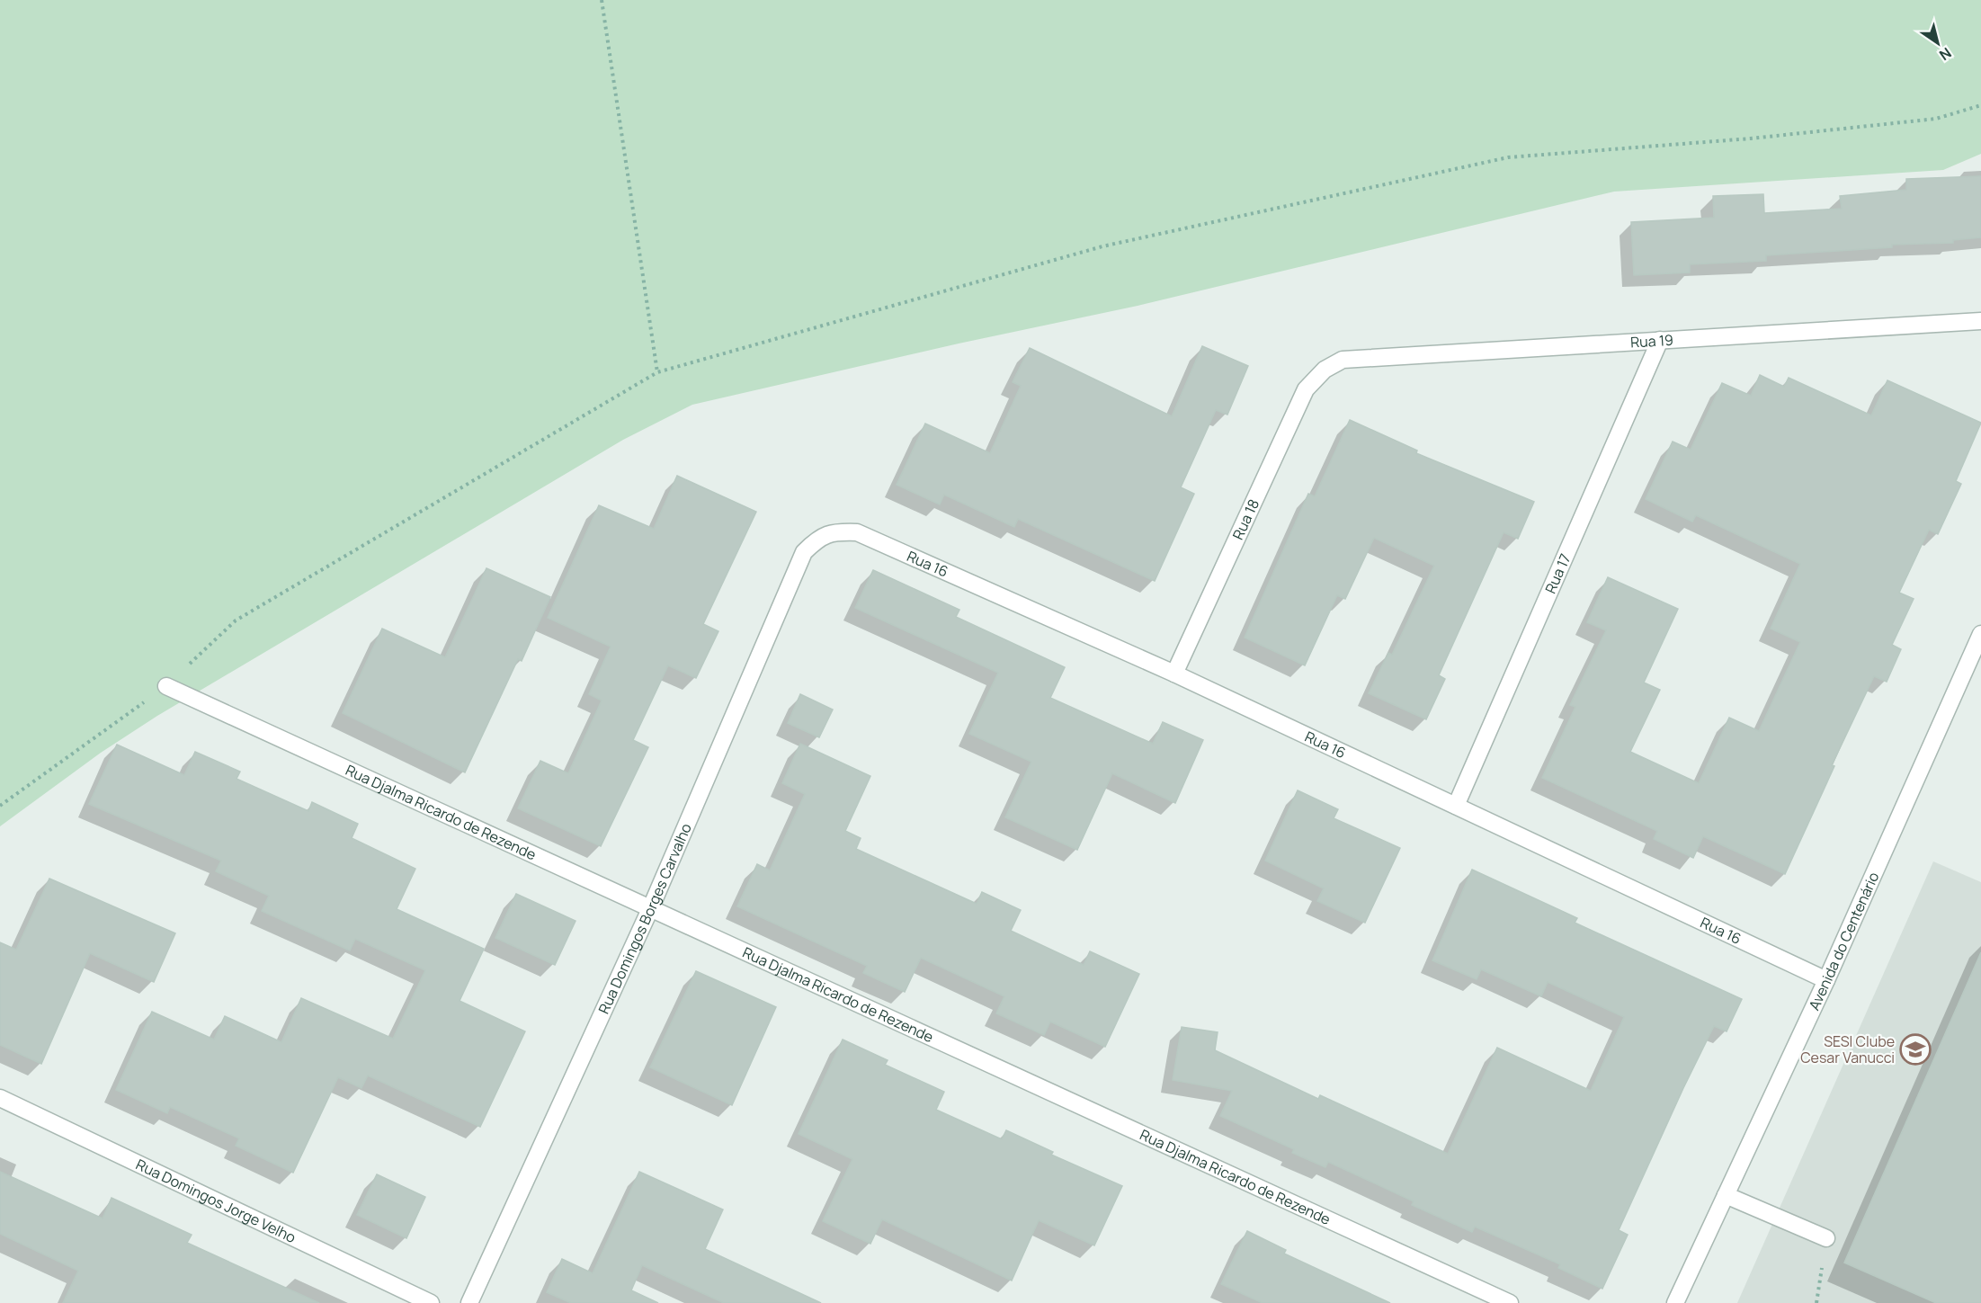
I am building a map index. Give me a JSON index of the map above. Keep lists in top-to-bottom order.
{
  "streets": {
    "street": [
      "Rua 19",
      "Rua 18",
      "Rua 16",
      "Rua 17",
      "Rua Djalma Ricardo de Rezende",
      "Rua Domingos Borges Carvalho",
      "Avenida do Centenário",
      "Rua Domingos Jorge Velho"
    ]
  },
  "crossings": [
    ["Rua 19", "Rua 18"],
    ["Rua 19", "Rua 17"],
    ["Rua 18", "Rua 16"],
    ["Rua 16", "Rua 17"],
    ["Rua 16", "Rua Domingos Borges Carvalho"],
    ["Rua 16", "Avenida do Centenário"],
    ["Rua Djalma Ricardo de Rezende", "Rua Domingos Borges Carvalho"]
  ],
  "places": {
    "school or university": ["SESI Clube Cesar Vanucci"]
  },
  "north": "bottom right"
}
